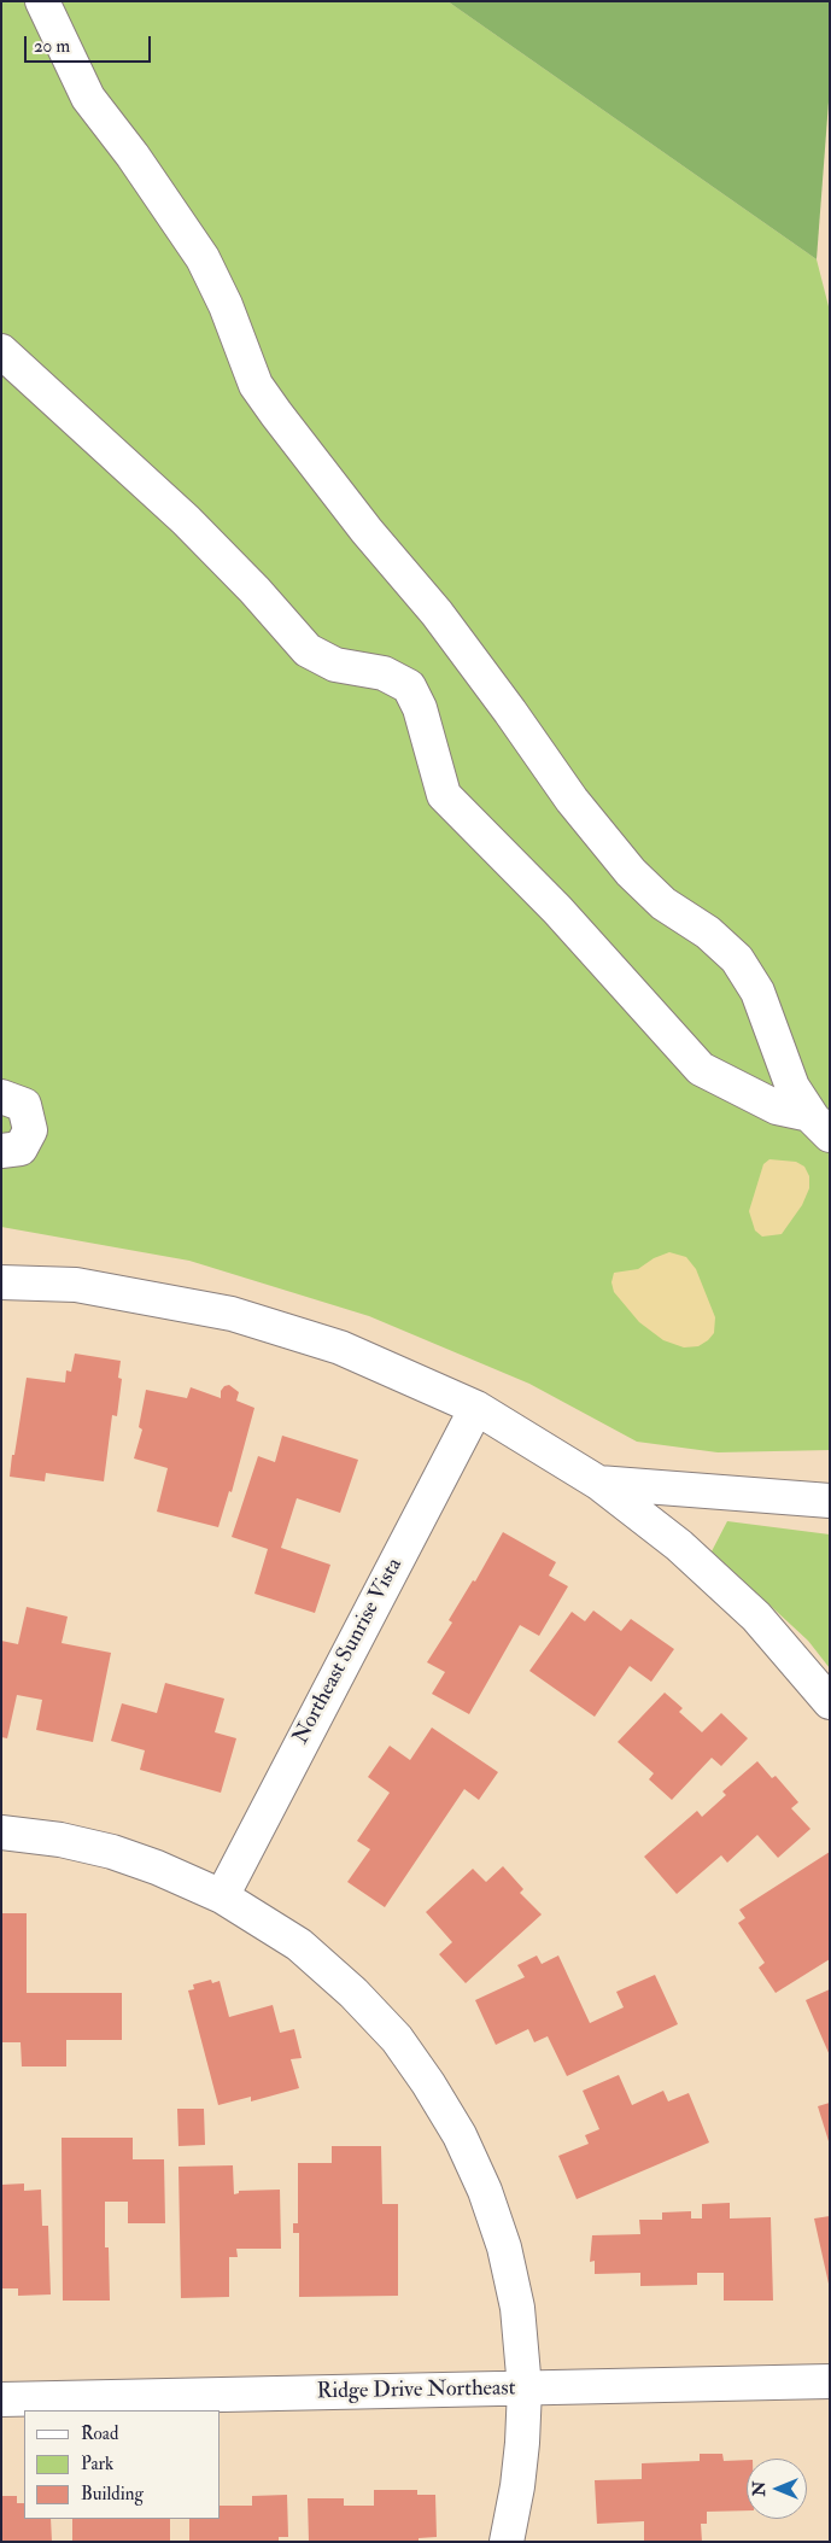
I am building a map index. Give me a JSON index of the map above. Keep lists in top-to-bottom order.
{
  "streets": {
    "street": ["Northeast Sunrise Vista", "Ridge Drive Northeast"]
  },
  "legend": ["Road", "Park", "Building"],
  "scale_bar": "20 m",
  "north": "left"
}
